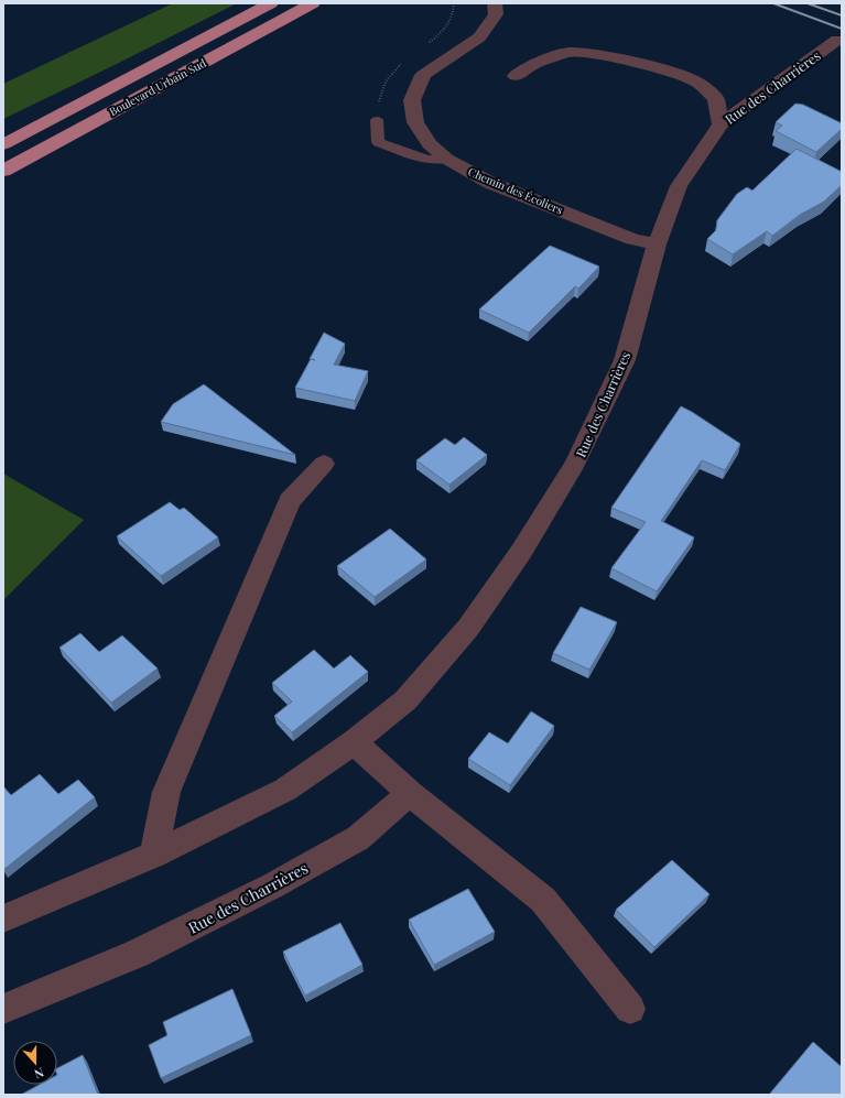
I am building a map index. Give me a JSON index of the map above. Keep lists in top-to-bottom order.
{
  "streets": {
    "highway": ["Boulevard Urbain Sud"],
    "street": ["Rue des Charrières", "Chemin des Écoliers"]
  },
  "crossings": [
    ["Rue des Charrières", "Chemin des Écoliers"]
  ],
  "north": "bottom"
}
